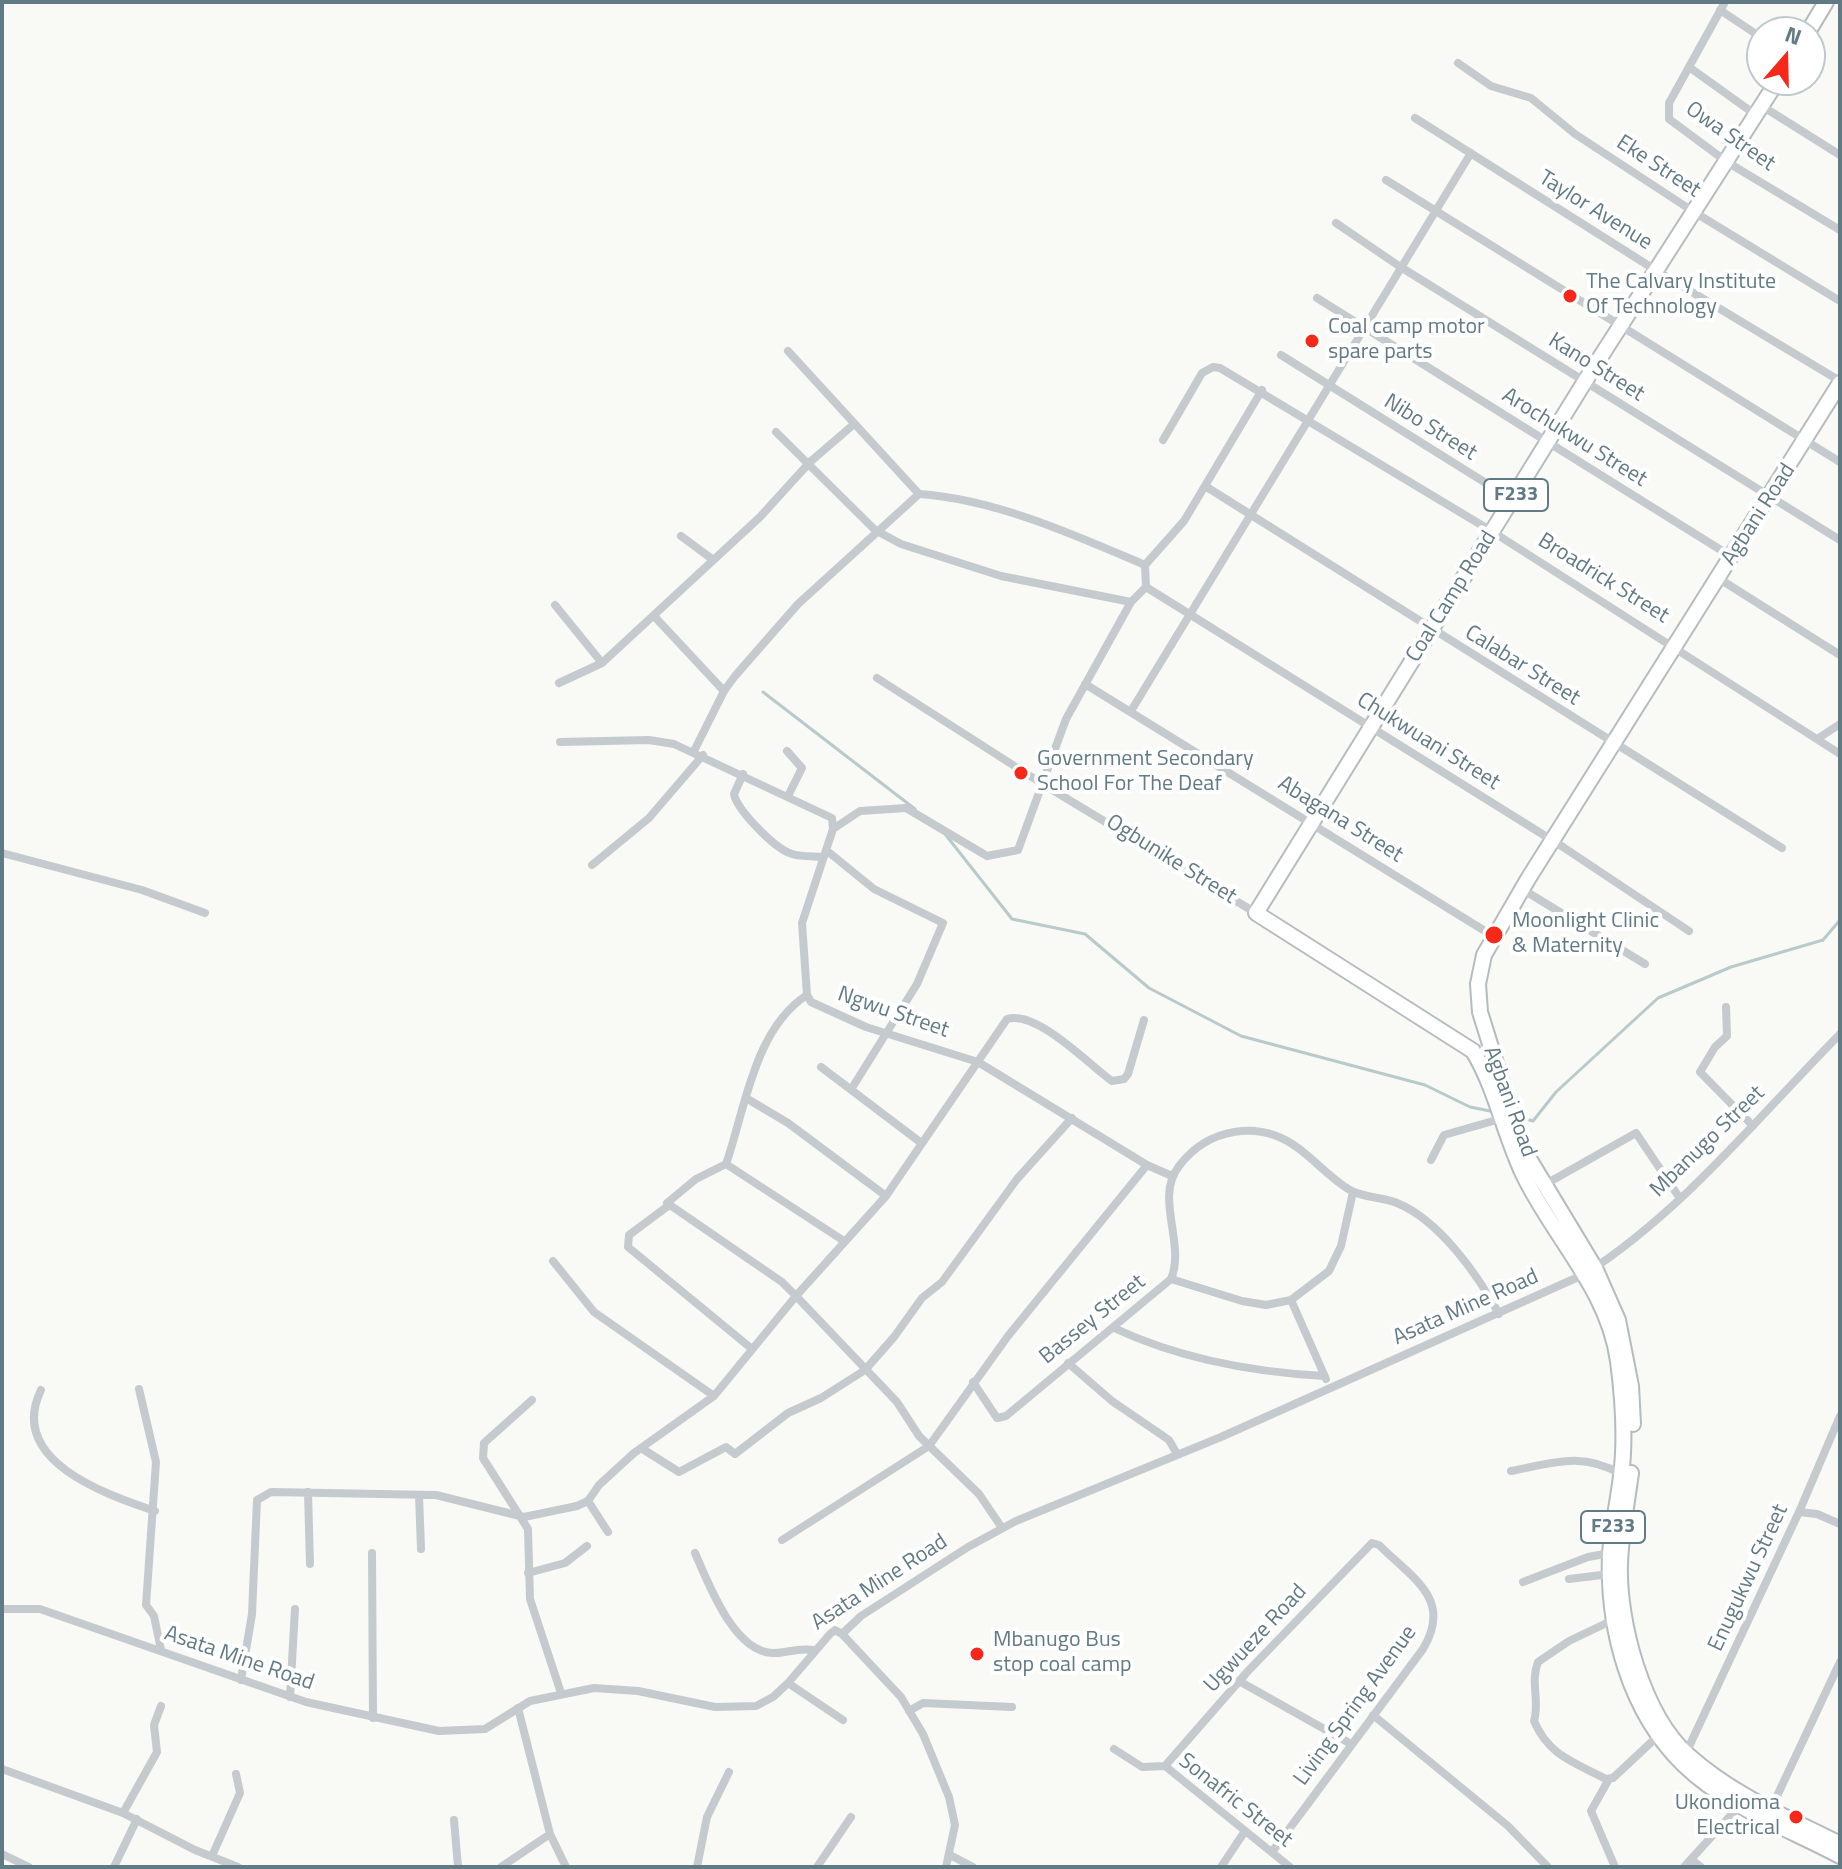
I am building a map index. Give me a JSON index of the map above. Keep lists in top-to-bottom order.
{
  "streets": {
    "main road": [
      "F233",
      "Agbani Road",
      "Coal Camp Road",
      "Ogbunike Street"
    ],
    "street": [
      "Owa Street",
      "Eke Street",
      "Taylor Avenue",
      "Kano Street",
      "Nibo Street",
      "Arochukwu Street",
      "Broadrick Street",
      "Calabar Street",
      "Chukwuani Street",
      "Abagana Street",
      "Ngwu Street",
      "Mbanugo Street",
      "Asata Mine Road",
      "Bassey Street",
      "Enugukwu Street",
      "Ugwueze Road",
      "Living Spring Avenue",
      "Sonafric Street"
    ]
  },
  "crossings": [
    ["Owa Street", "Coal Camp Road"],
    ["Eke Street", "Coal Camp Road"],
    ["Taylor Avenue", "Agbani Road"],
    ["Taylor Avenue", "Coal Camp Road"],
    ["Kano Street", "Agbani Road"],
    ["Kano Street", "Coal Camp Road"],
    ["Nibo Street", "Coal Camp Road"],
    ["Arochukwu Street", "Agbani Road"],
    ["Arochukwu Street", "Coal Camp Road"],
    ["Agbani Road", "Broadrick Street"],
    ["Agbani Road", "Calabar Street"],
    ["Agbani Road", "Chukwuani Street"],
    ["Agbani Road", "Abagana Street"],
    ["Agbani Road", "Ogbunike Street"],
    ["Agbani Road", "Mbanugo Street"],
    ["Agbani Road", "Asata Mine Road"],
    ["Agbani Road", "Enugukwu Street"],
    ["Broadrick Street", "Coal Camp Road"],
    ["Coal Camp Road", "Calabar Street"],
    ["Coal Camp Road", "Chukwuani Street"],
    ["Coal Camp Road", "Abagana Street"],
    ["Coal Camp Road", "Ogbunike Street"],
    ["Ngwu Street", "Bassey Street"],
    ["Mbanugo Street", "Asata Mine Road"],
    ["Ugwueze Road", "Living Spring Avenue"],
    ["Ugwueze Road", "Sonafric Street"],
    ["Living Spring Avenue", "Sonafric Street"]
  ],
  "places": [
    "The Calvary Institute Of Technology",
    "Coal camp motor spare parts",
    "Government Secondary School For The Deaf",
    "Moonlight Clinic & Maternity",
    "Mbanugo Bus stop coal camp",
    "Ukondioma Electrical"
  ],
  "north": "top"
}
